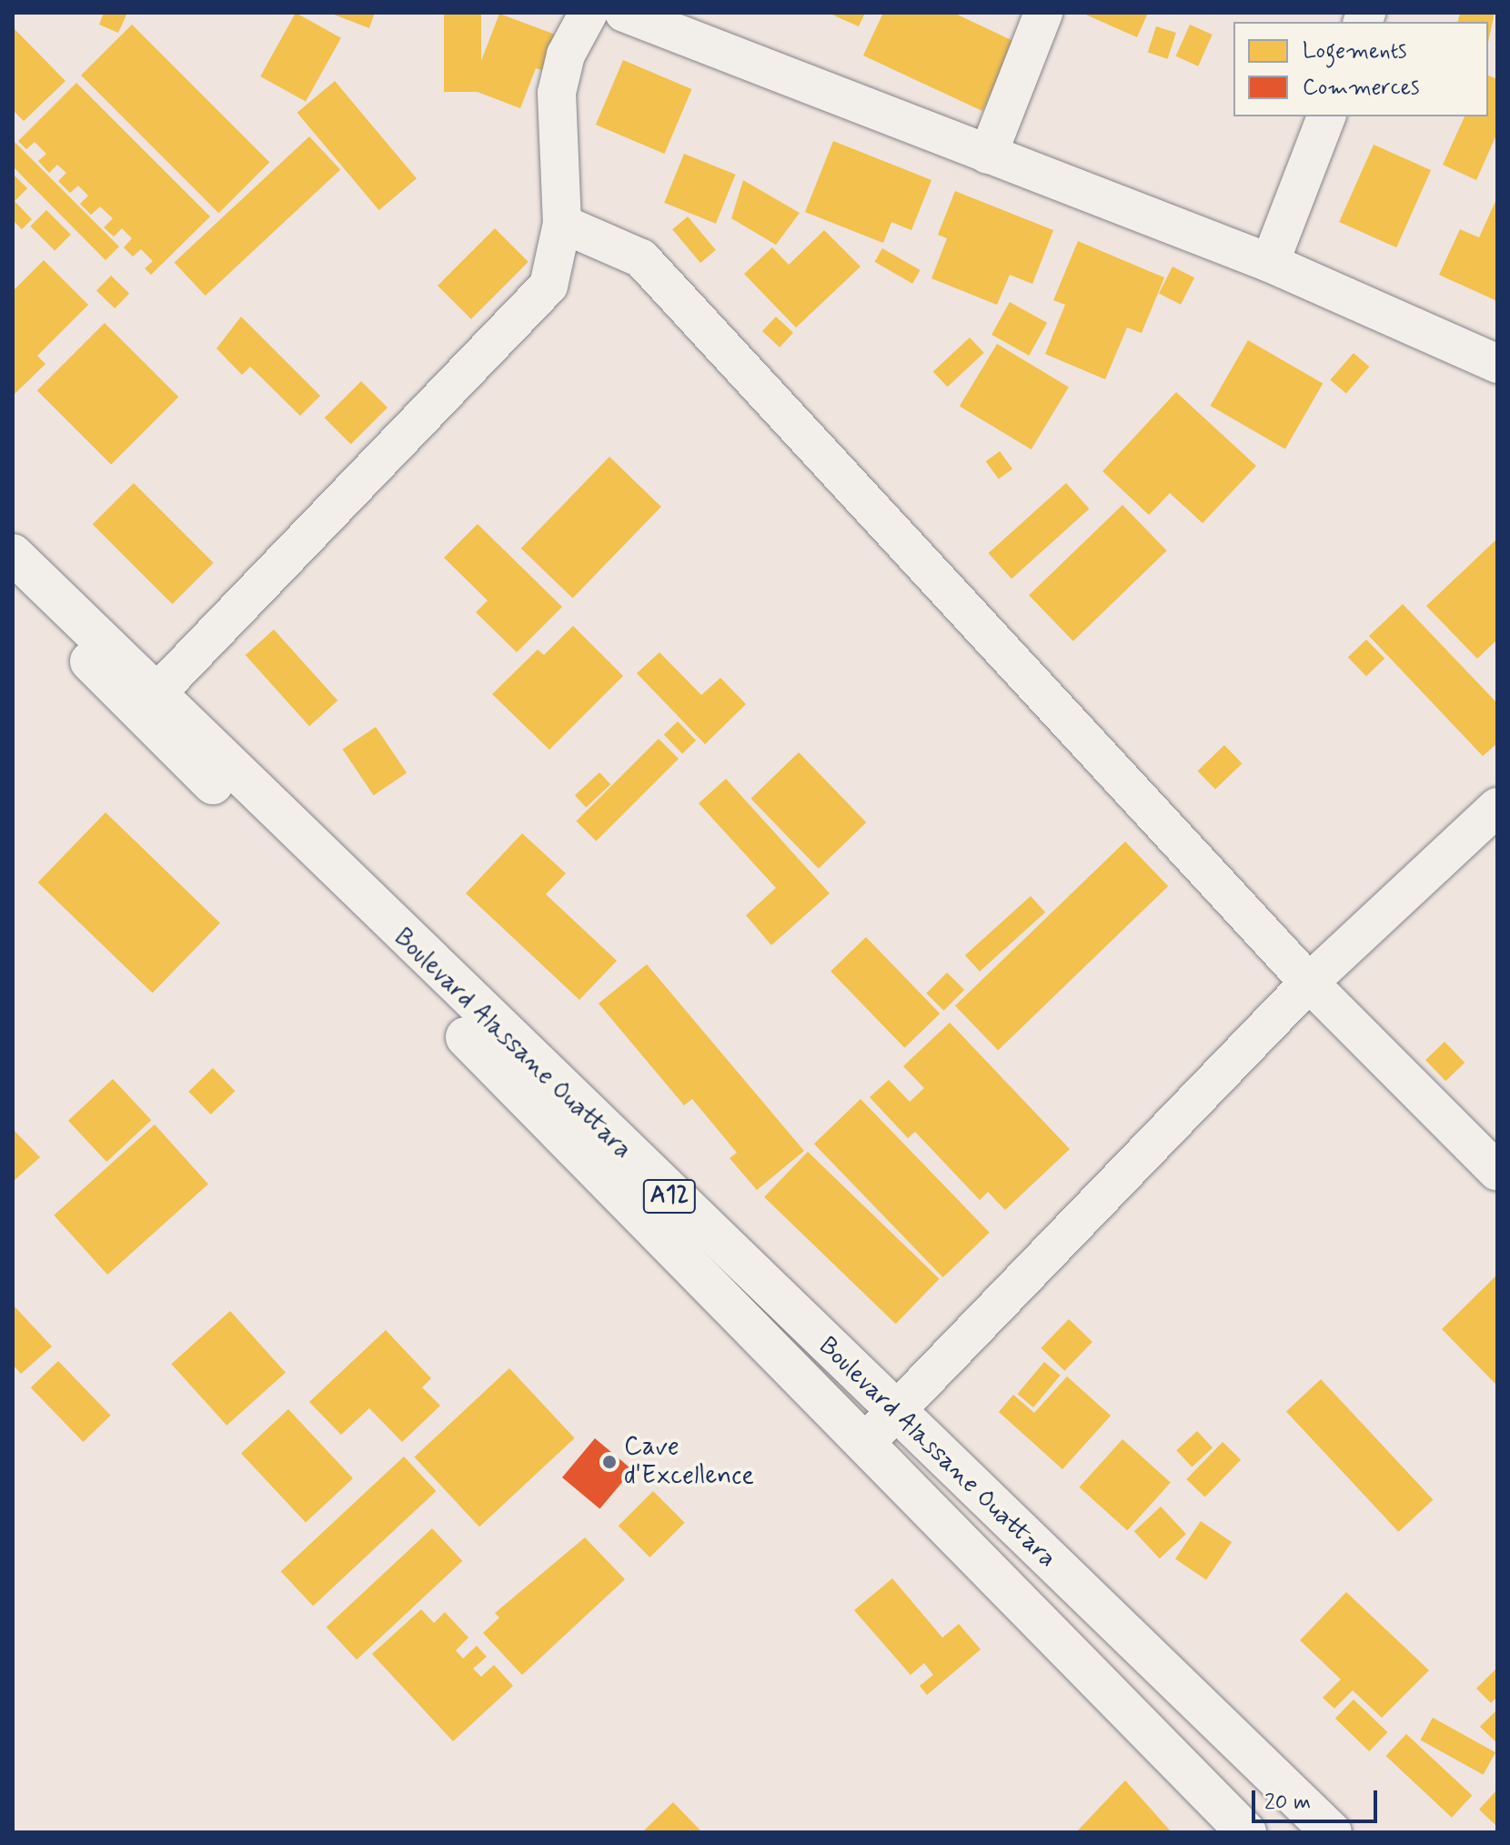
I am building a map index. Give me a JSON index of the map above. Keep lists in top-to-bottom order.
{
  "streets": {
    "main road": ["Boulevard Alassane Ouattara", "A12"]
  },
  "places": ["Cave d'Excellence"],
  "legend": ["Logements", "Commerces"],
  "scale_bar": "20 m"
}
